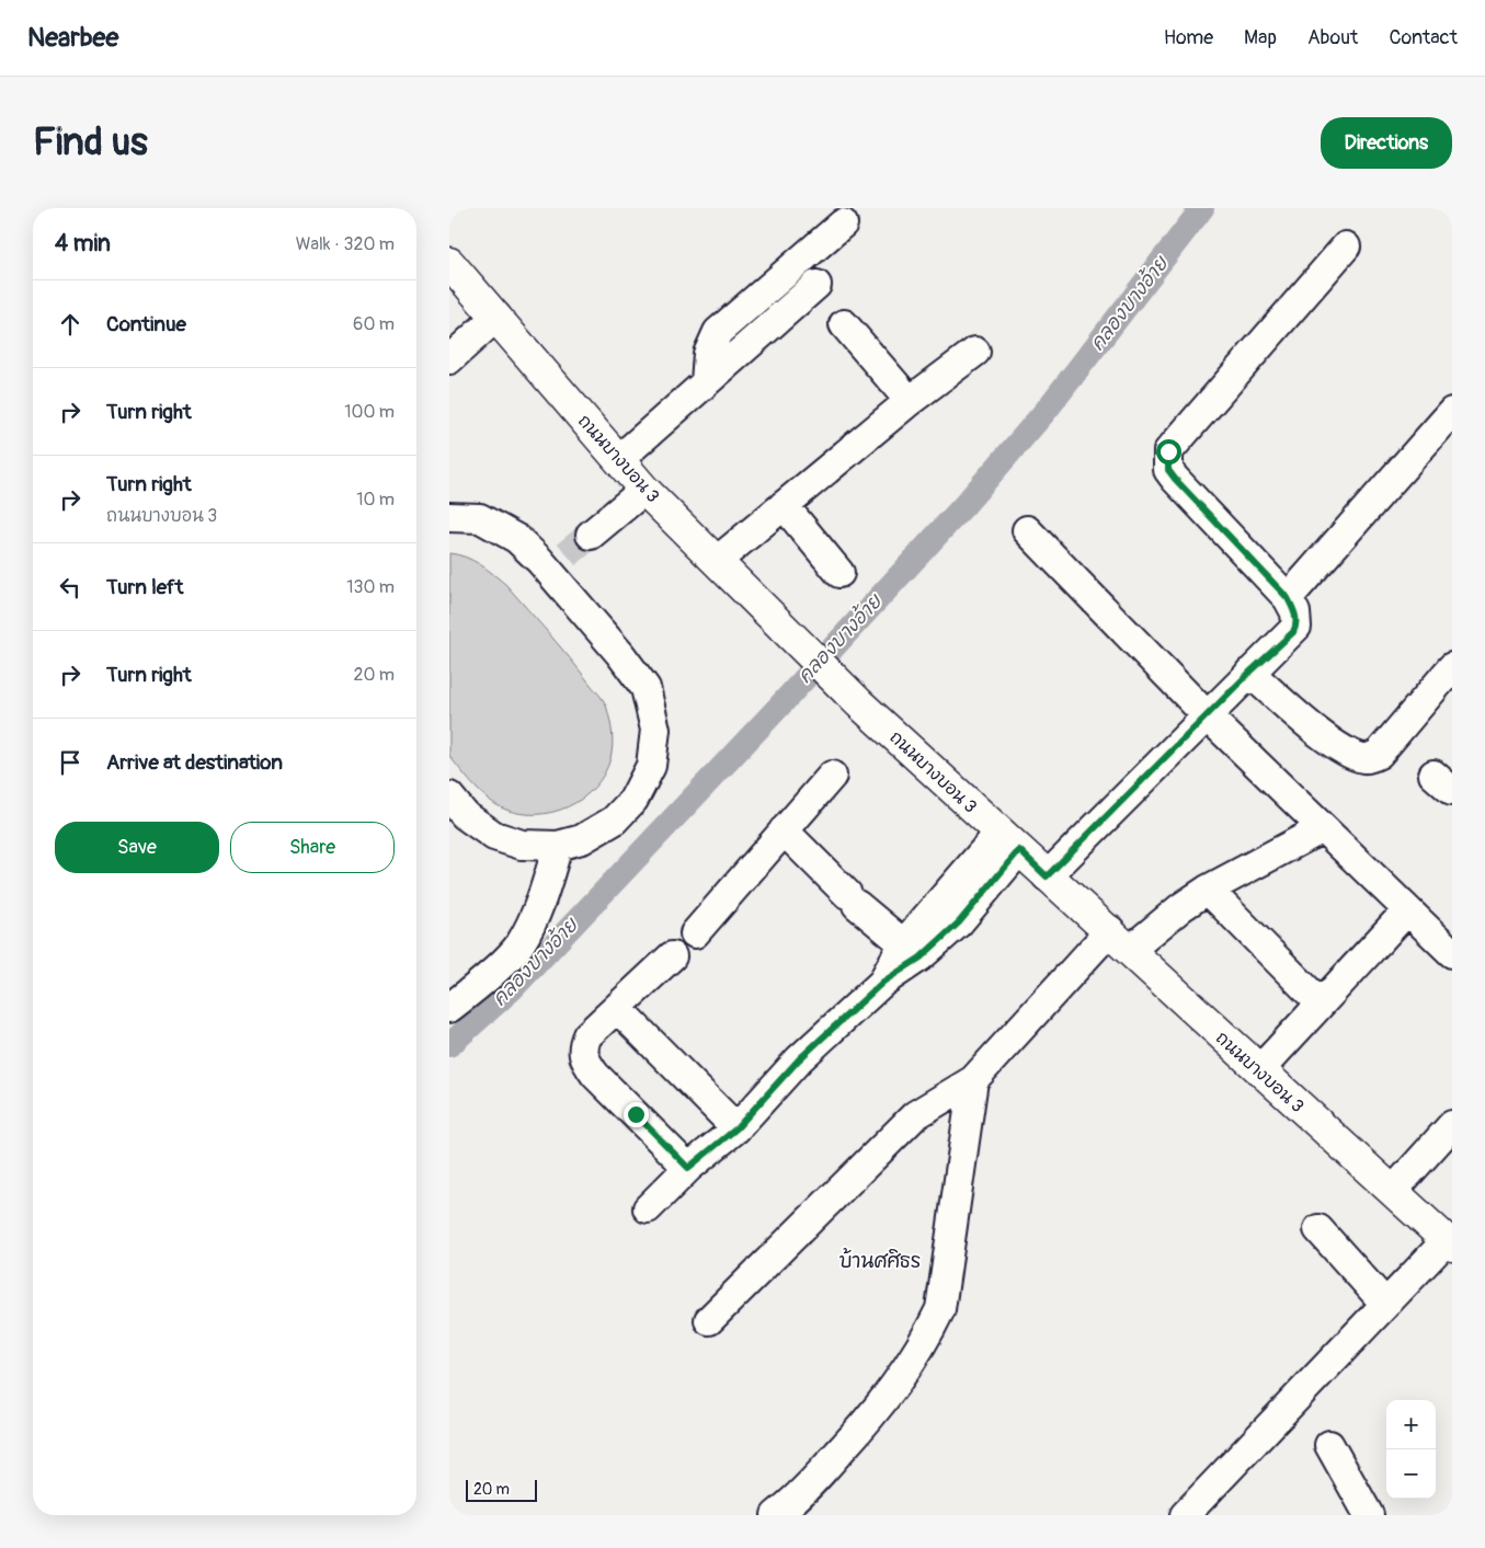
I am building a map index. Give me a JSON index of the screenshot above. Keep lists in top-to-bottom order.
{
  "streets": {
    "main road": ["ถนนบางบอน 3"]
  },
  "districts": ["บ้านศศิธร"],
  "water": ["คลองบางอ้าย"],
  "scale_bar": "20 m",
  "page": {
    "header": "Nearbee",
    "nav": [
      "Home",
      "Map",
      "About",
      "Contact"
    ],
    "buttons": [
      "Directions",
      ["Save", "Share"]
    ],
    "title": "Find us",
    "heading": ["4 min", "Walk · 320 m"],
    "list": [
      ["Continue", "60 m"],
      ["Turn right", "100 m"],
      ["Turn right", "ถนนบางบอน 3", "10 m"],
      ["Turn left", "130 m"],
      ["Turn right", "20 m"],
      "Arrive at destination"
    ],
    "map_buttons": ["+", "−"],
    "scale": "20 m"
  }
}
